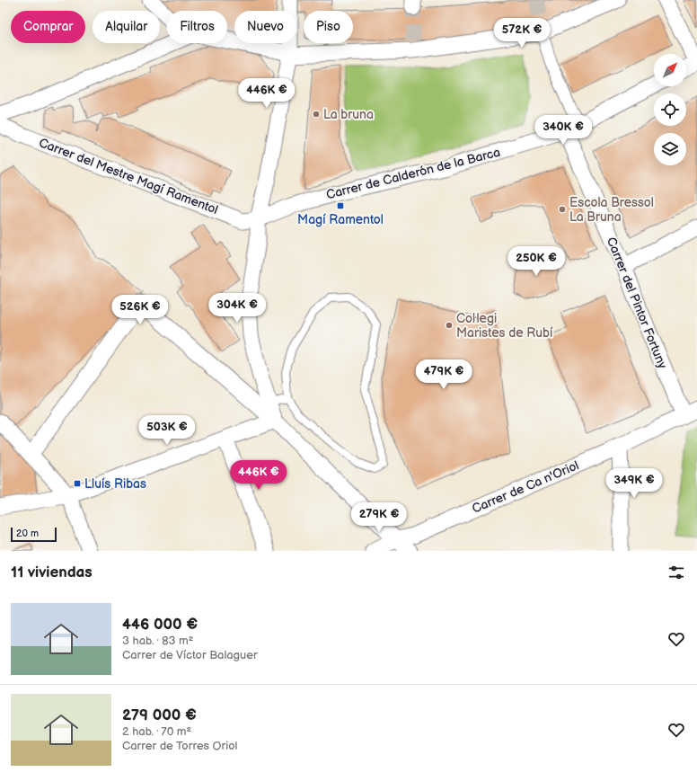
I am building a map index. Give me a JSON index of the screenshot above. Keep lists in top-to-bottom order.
{
  "streets": {
    "street": [
      "Carrer de Calderón de la Barca",
      "Carrer del Mestre Magí Ramentol",
      "Carrer del Pintor Fortuny",
      "Carrer de Ca n'Oriol"
    ]
  },
  "crossings": [
    ["Carrer de Calderón de la Barca", "Carrer del Mestre Magí Ramentol"],
    ["Carrer de Calderón de la Barca", "Carrer del Pintor Fortuny"],
    ["Carrer del Pintor Fortuny", "Carrer de Ca n'Oriol"]
  ],
  "places": {
    "other": ["La bruna", "Escola Bressol La Bruna", "Col·legi Maristes de Rubí"],
    "transit": ["Magí Ramentol", "Lluís Ribas"]
  },
  "scale_bar": "20 m",
  "north": "top right",
  "page": {
    "chip": [
      "Comprar",
      "Alquilar",
      "Filtros",
      "Nuevo",
      "Piso"
    ],
    "price": [
      "572K €",
      "446K €",
      "340K €",
      "250K €",
      "304K €",
      "526K €",
      "479K €",
      "503K €",
      "446K €",
      "349K €",
      "279K €"
    ],
    "scale": "20 m",
    "heading": "11 viviendas",
    "list": [
      {
        "name": "446 000 €",
        "note": "3 hab. · 83 m² · Carrer de Víctor Balaguer"
      },
      {
        "name": "279 000 €",
        "note": "2 hab. · 70 m² · Carrer de Torres Oriol"
      }
    ]
  }
}
